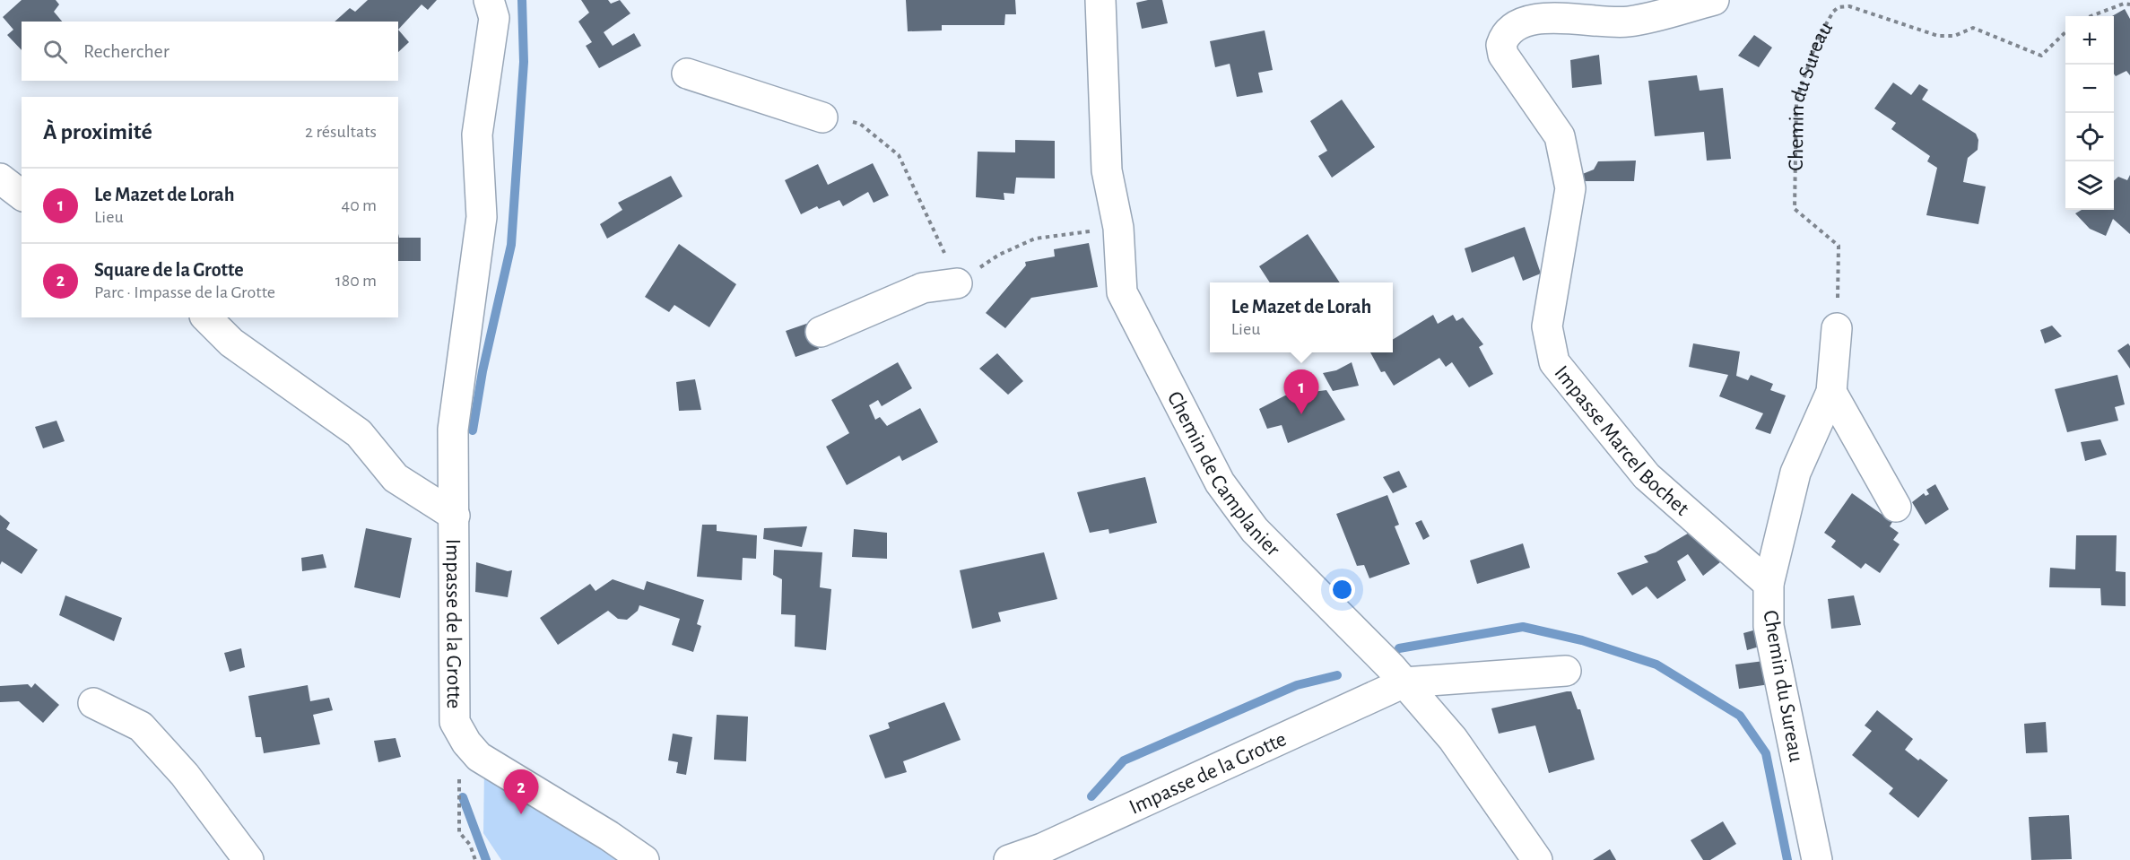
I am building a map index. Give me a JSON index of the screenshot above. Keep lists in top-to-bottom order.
{
  "streets": {
    "street": [
      "Chemin du Sureau",
      "Impasse Marcel Bochet",
      "Chemin de Camplanier",
      "Impasse de la Grotte"
    ]
  },
  "crossings": [
    ["Chemin du Sureau", "Impasse Marcel Bochet"],
    ["Chemin de Camplanier", "Impasse de la Grotte"]
  ],
  "page": {
    "map_buttons": ["+", "−"],
    "search": "Rechercher",
    "heading": ["À proximité", "2 résultats"],
    "list": [
      {
        "mark": "1",
        "name": "Le Mazet de Lorah",
        "note": "Lieu",
        "value": "40 m"
      },
      {
        "mark": "2",
        "name": "Square de la Grotte",
        "note": "Parc · Impasse de la Grotte",
        "value": "180 m"
      }
    ],
    "popup": ["Le Mazet de Lorah", "Lieu"],
    "pins": ["1", "2"]
  }
}
